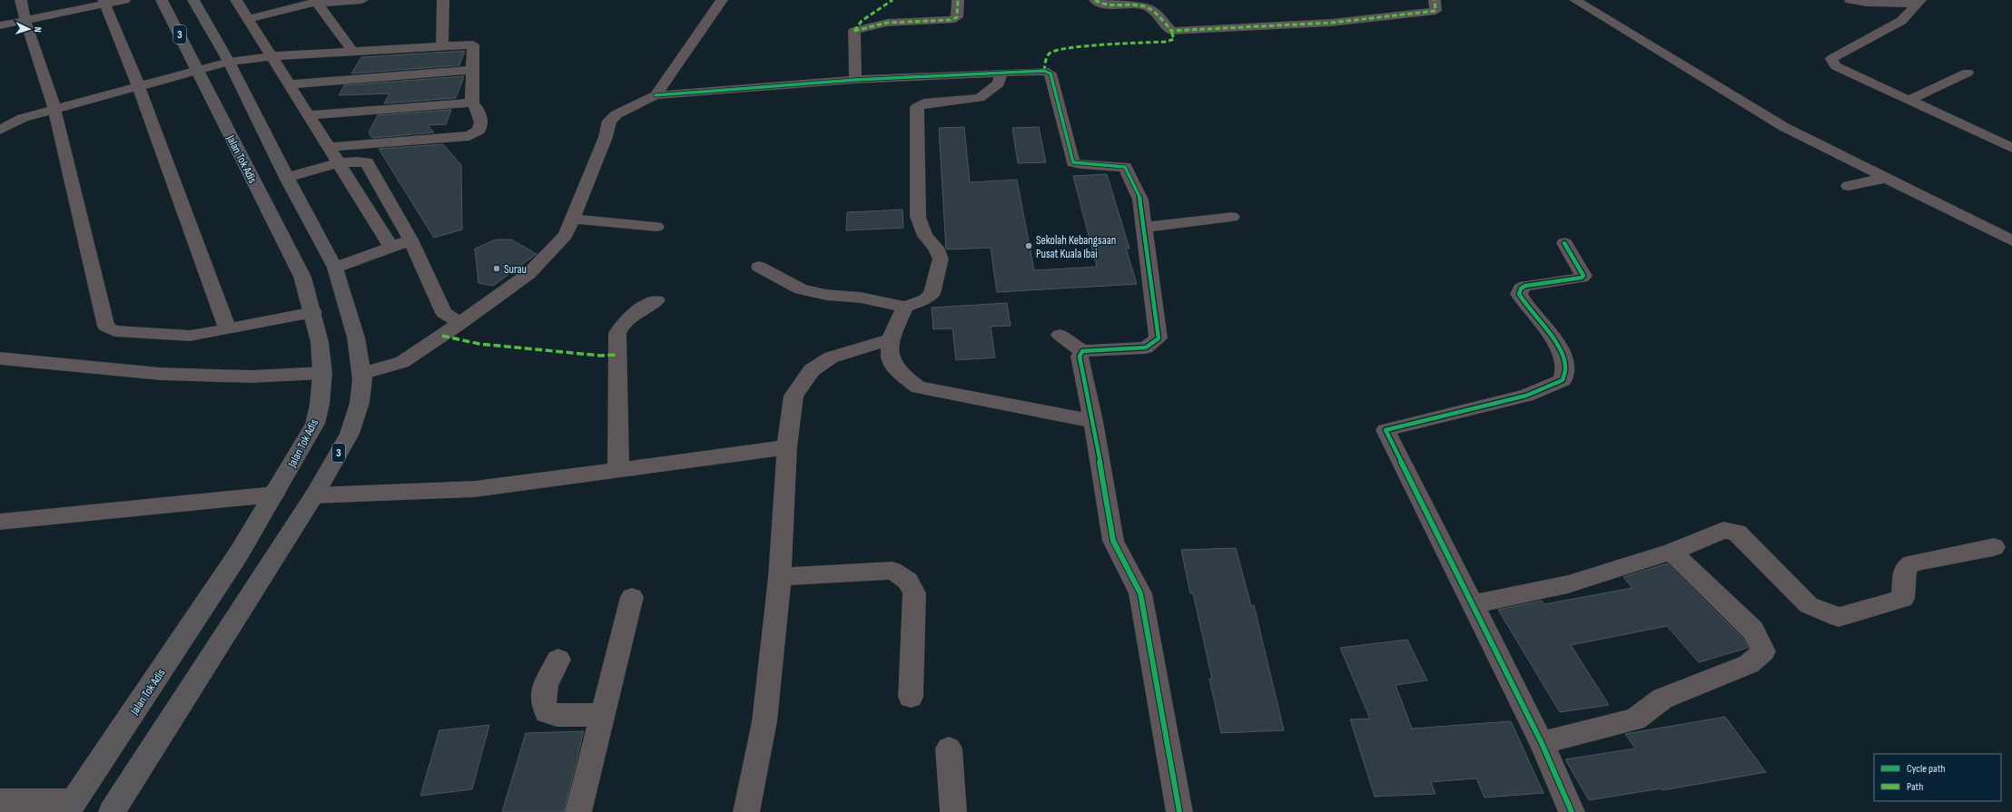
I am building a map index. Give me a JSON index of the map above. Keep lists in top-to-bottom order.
{
  "streets": {
    "main road": ["3", "Jalan Tok Adis"]
  },
  "places": ["Sekolah Kebangsaan Pusat Kuala Ibai", "Surau"],
  "legend": ["Cycle path", "Path"],
  "north": "right"
}
